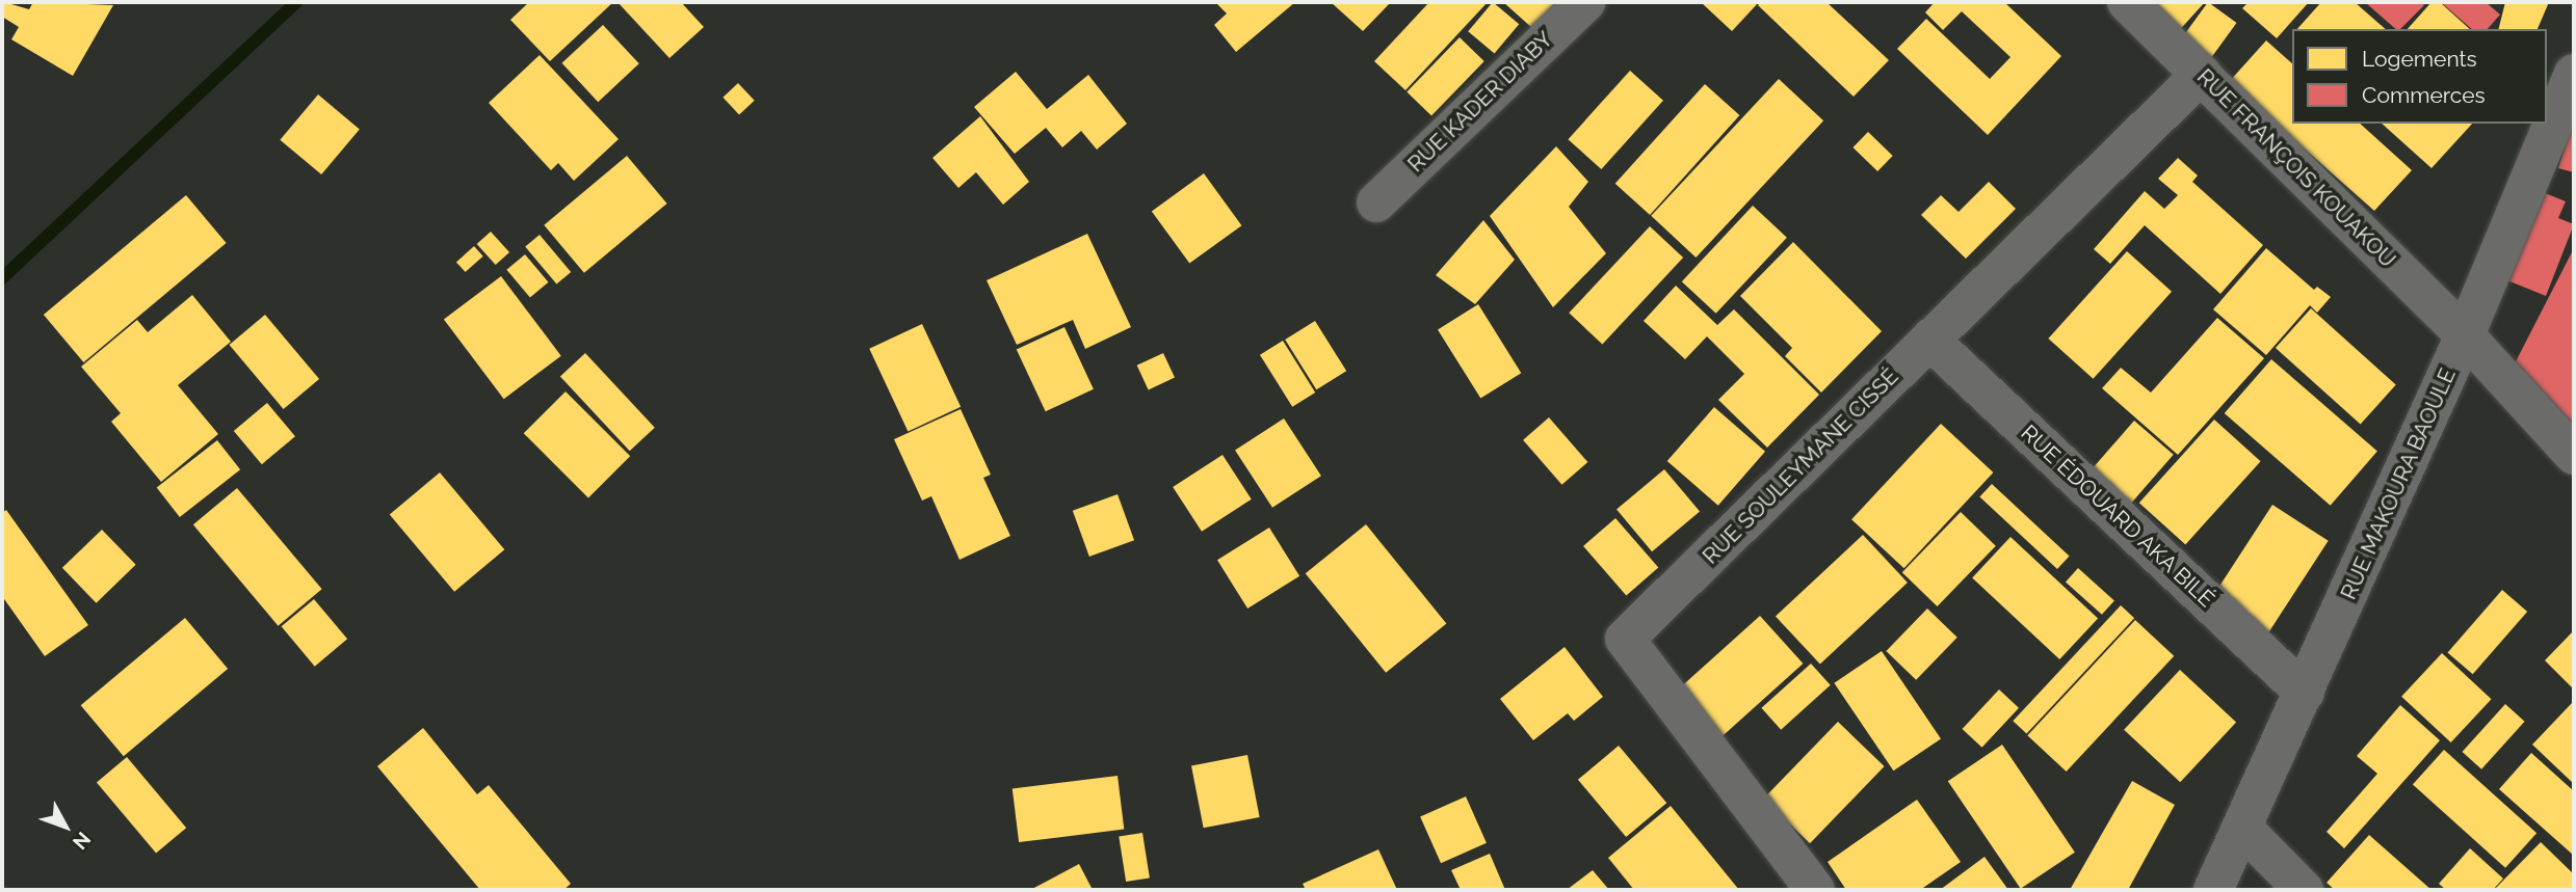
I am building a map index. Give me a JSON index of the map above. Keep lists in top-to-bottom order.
{
  "streets": {
    "street": [
      "RUE KADER DIABY",
      "RUE FRANÇOIS KOUAKOU",
      "RUE SOULEYMANE CISSÉ",
      "RUE MAKOURA BAOULE",
      "RUE ÉDOUARD AKA BILÉ"
    ]
  },
  "crossings": [
    ["RUE FRANÇOIS KOUAKOU", "RUE SOULEYMANE CISSÉ"],
    ["RUE FRANÇOIS KOUAKOU", "RUE MAKOURA BAOULE"],
    ["RUE SOULEYMANE CISSÉ", "RUE ÉDOUARD AKA BILÉ"],
    ["RUE MAKOURA BAOULE", "RUE ÉDOUARD AKA BILÉ"]
  ],
  "legend": ["Logements", "Commerces"],
  "north": "bottom right"
}
